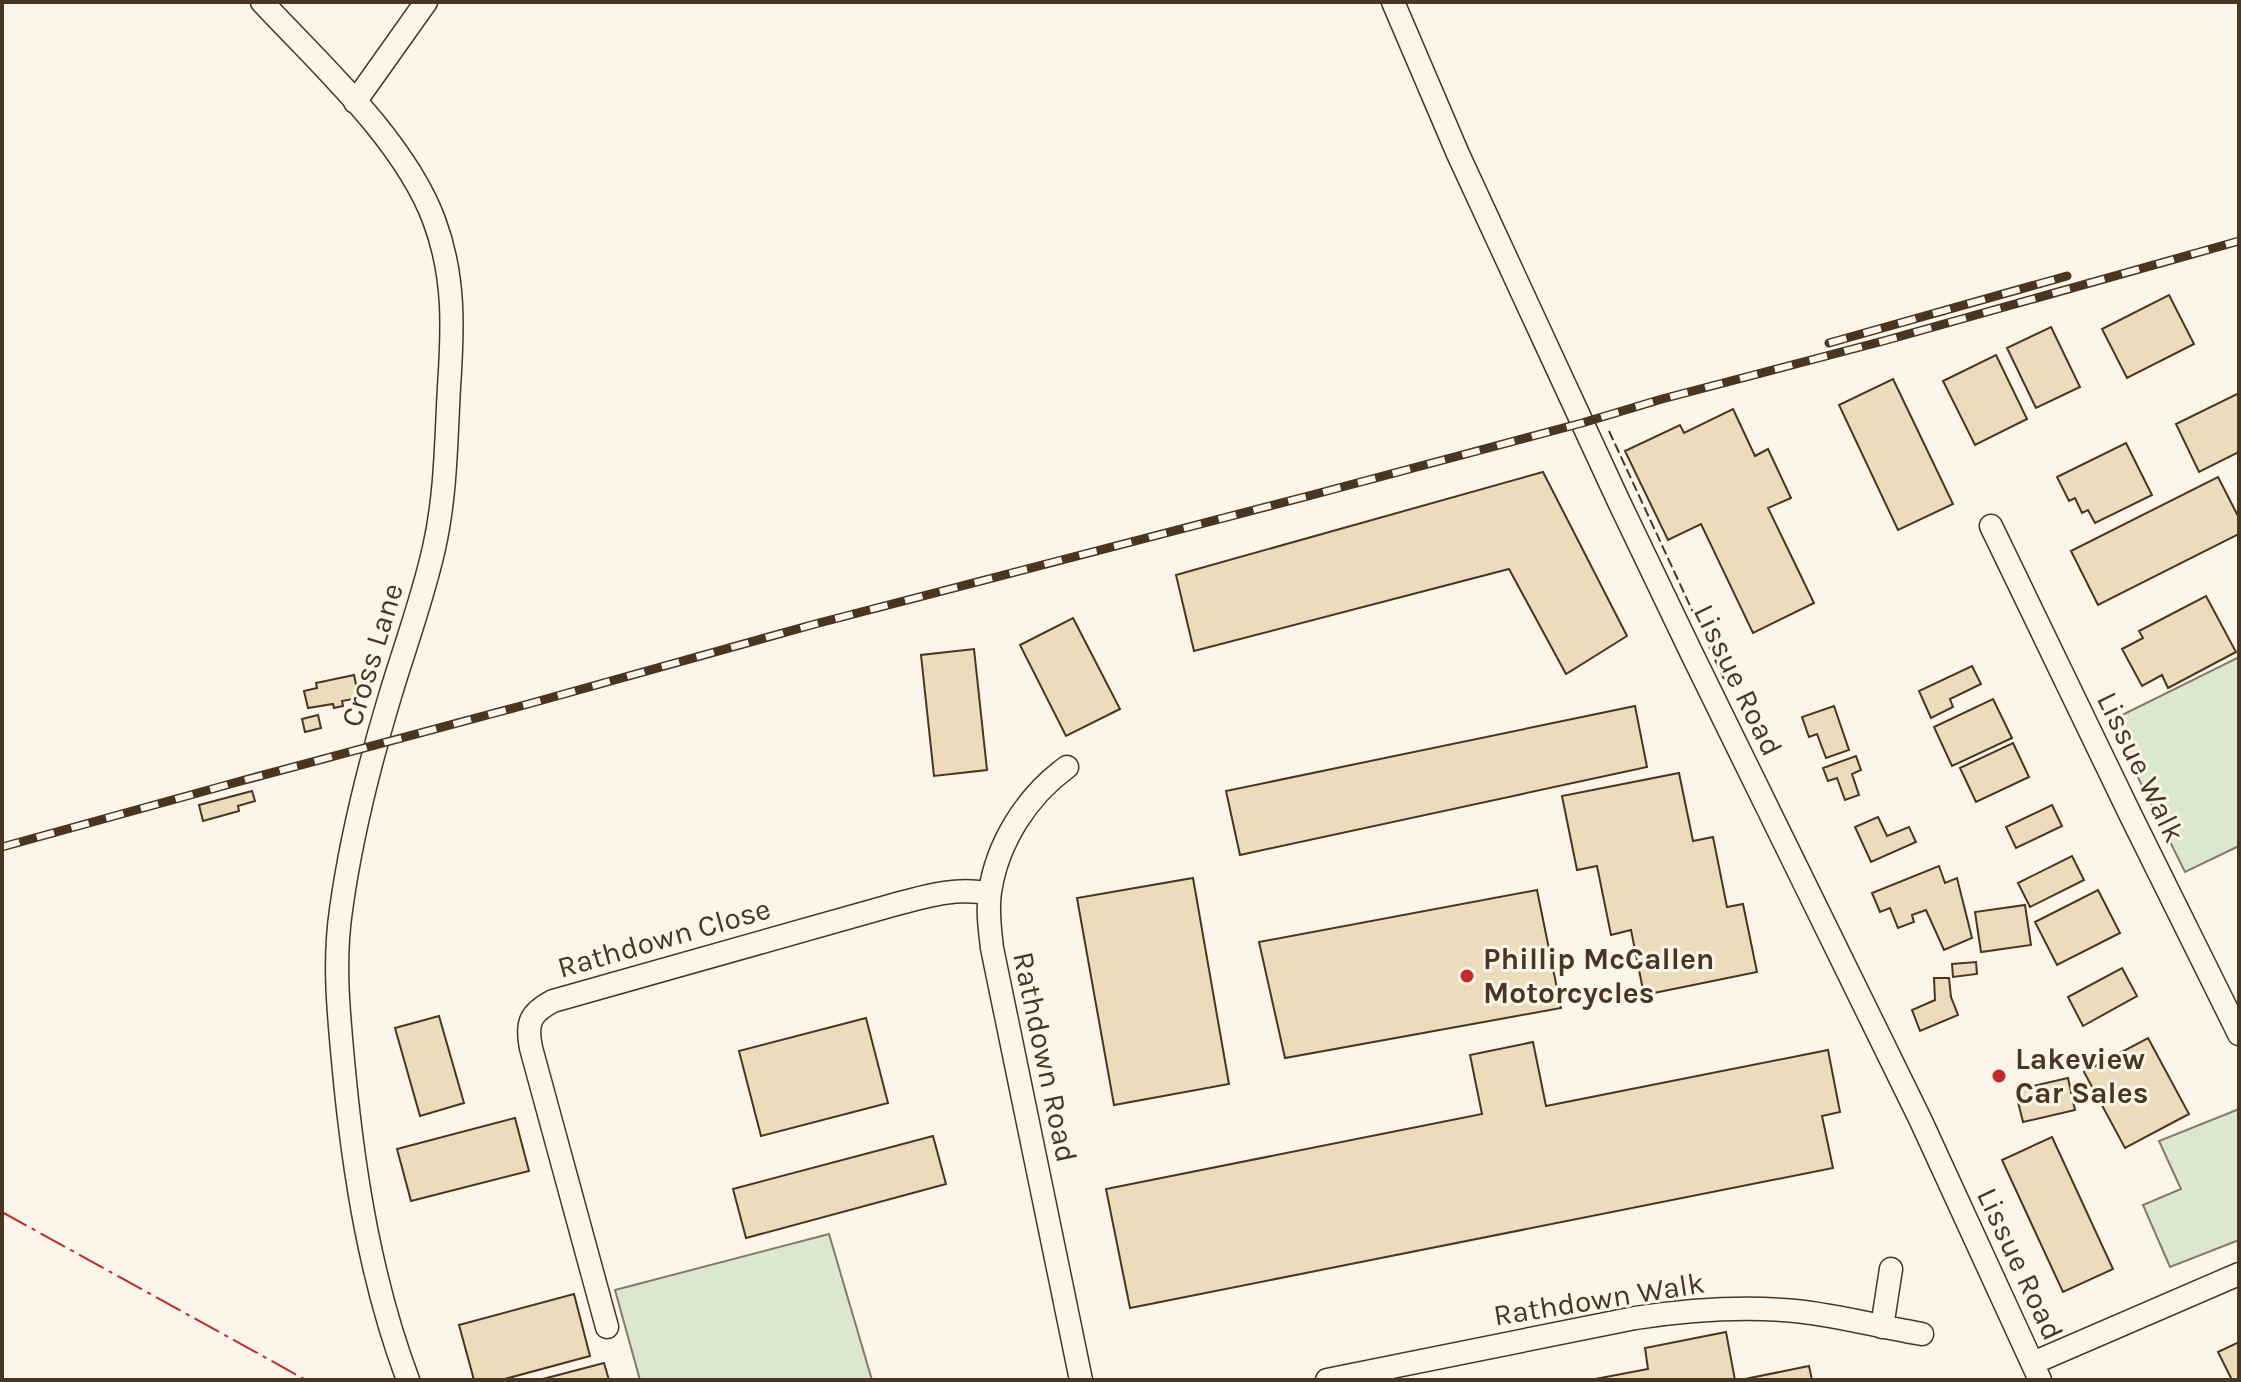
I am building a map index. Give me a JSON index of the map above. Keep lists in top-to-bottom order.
{
  "streets": {
    "street": [
      "Cross Lane",
      "Lissue Road",
      "Lissue Walk",
      "Rathdown Close",
      "Rathdown Road",
      "Rathdown Walk"
    ]
  },
  "crossings": [
    ["Rathdown Close", "Rathdown Road"]
  ],
  "places": ["Phillip McCallen Motorcycles", "Lakeview Car Sales"]
}
